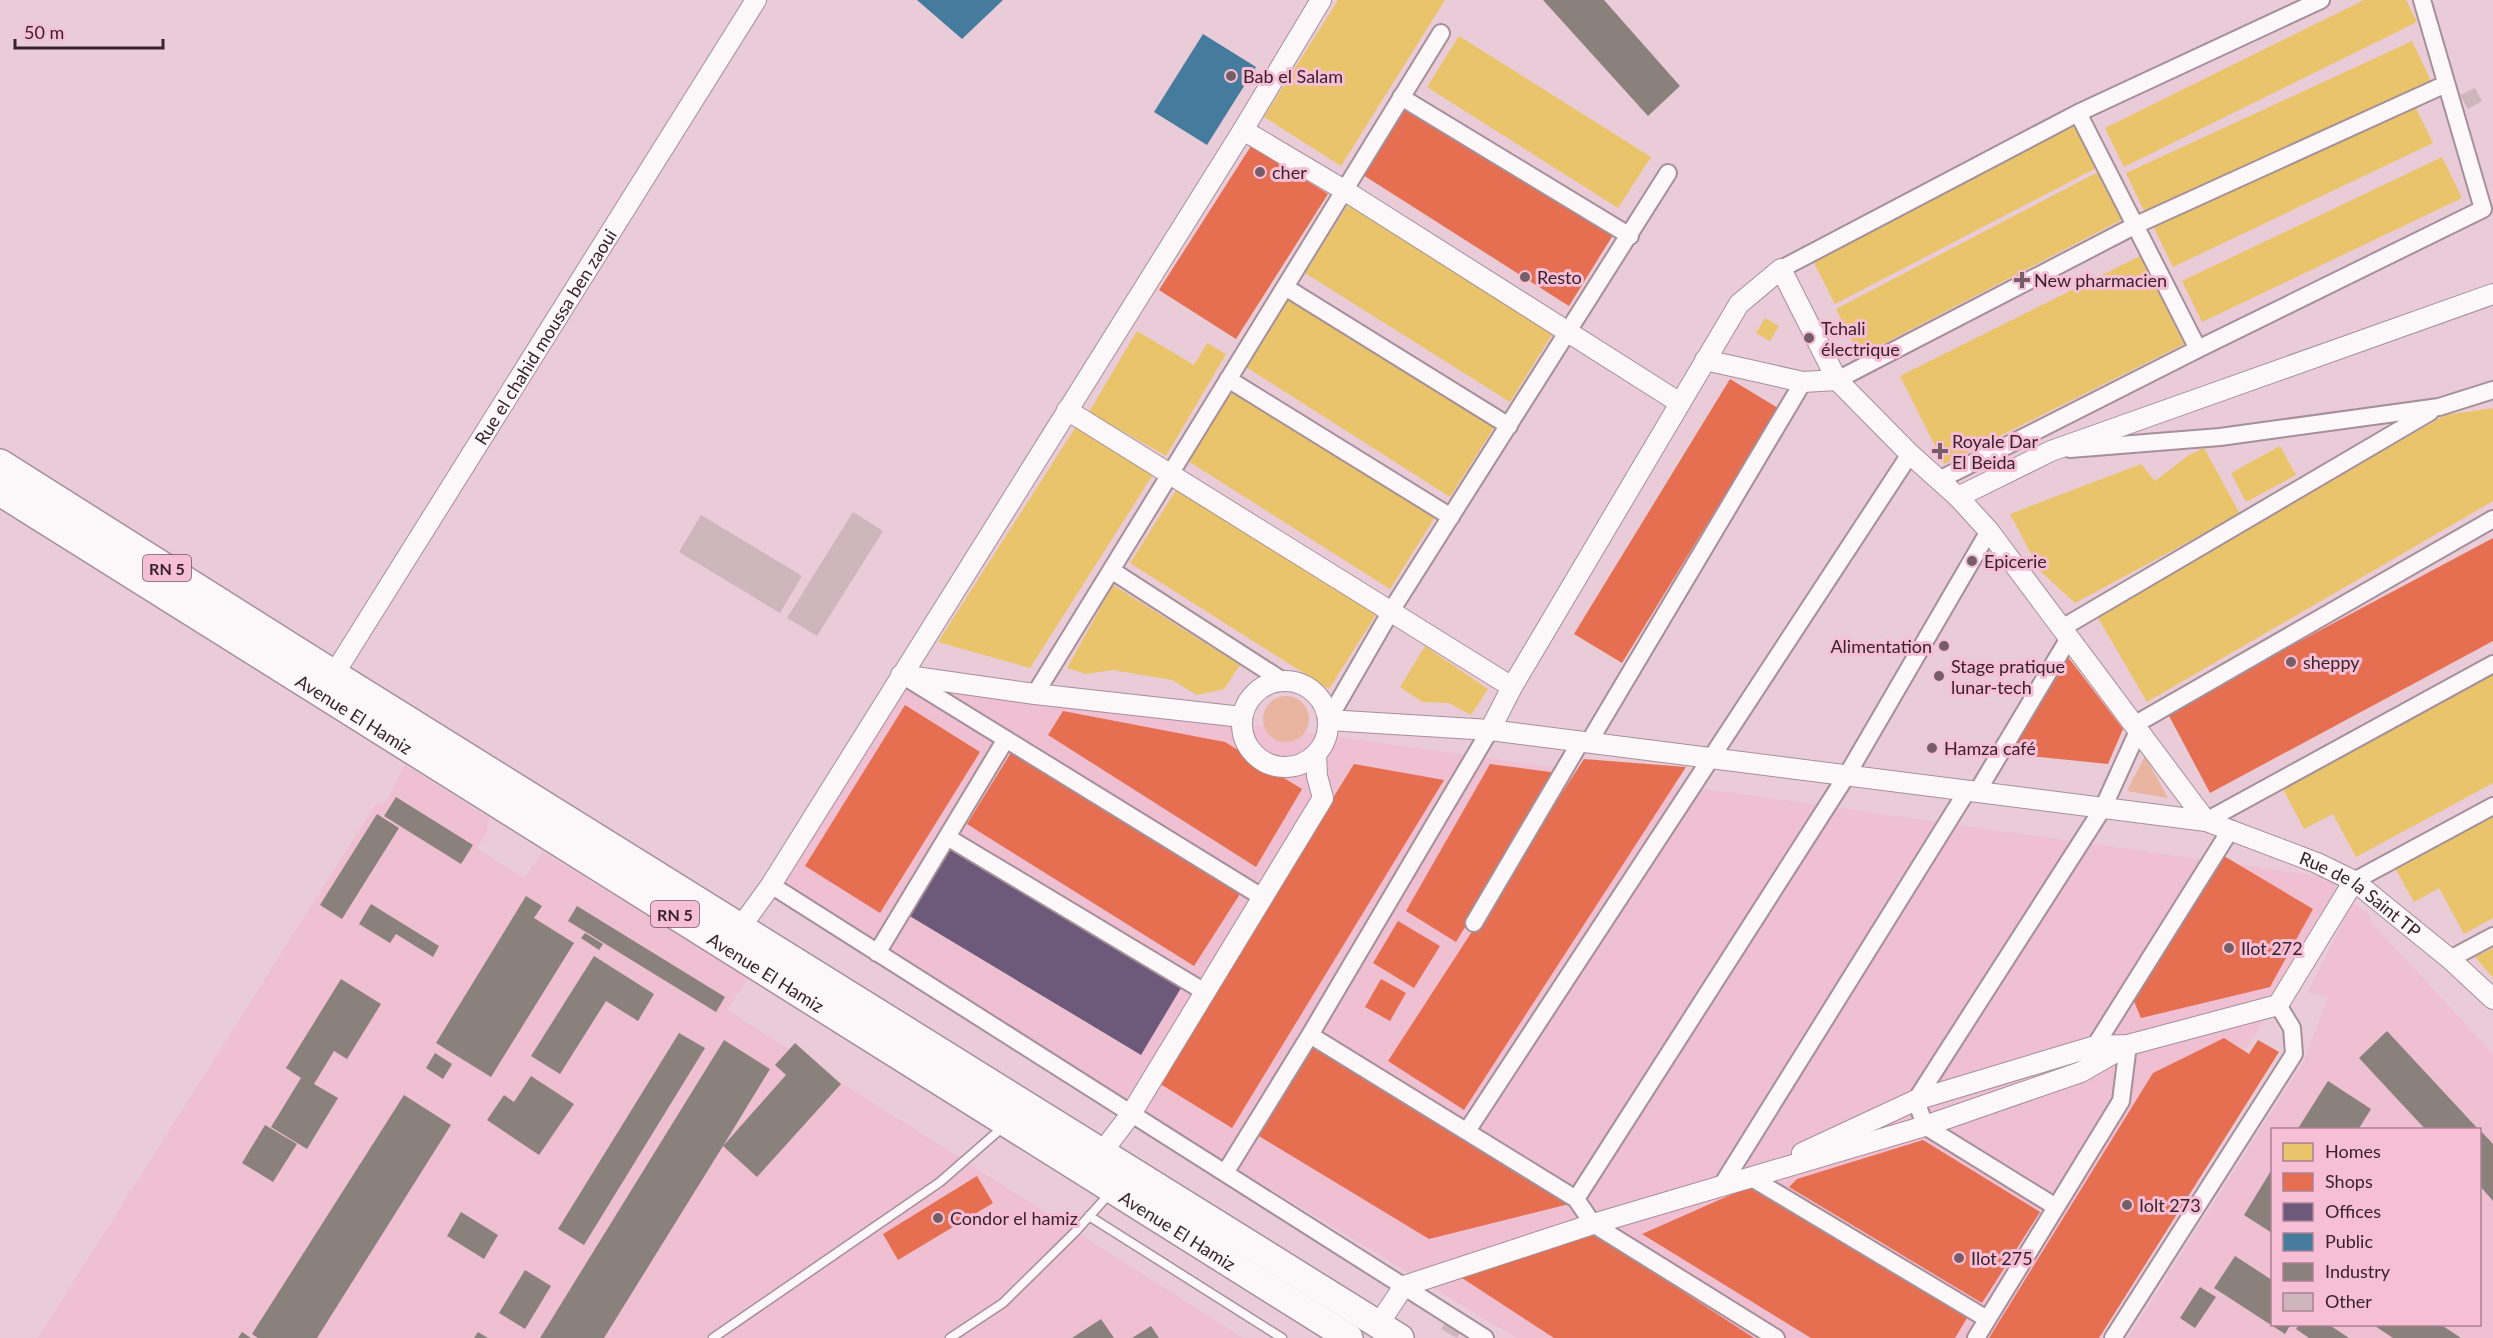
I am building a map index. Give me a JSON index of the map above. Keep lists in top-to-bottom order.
{
  "streets": {
    "highway": ["RN 5", "Avenue El Hamiz"],
    "street": ["Rue el chahid moussa ben zaoui", "Rue de la Saint TP"]
  },
  "crossings": [
    ["Rue el chahid moussa ben zaoui", "RN 5"]
  ],
  "places": {
    "other": [
      "Bab el Salam",
      "cher",
      "Resto",
      "Tchali électrique",
      "Epicerie",
      "Alimentation",
      "sheppy",
      "Stage pratique lunar-tech",
      "Hamza café",
      "Ilot 272",
      "Iolt 273",
      "Condor el hamiz",
      "Ilot 275"
    ],
    "health": ["New pharmacien", "Royale Dar El Beida"]
  },
  "legend": [
    "Homes",
    "Shops",
    "Offices",
    "Public",
    "Industry",
    "Other"
  ],
  "scale_bar": "50 m"
}
